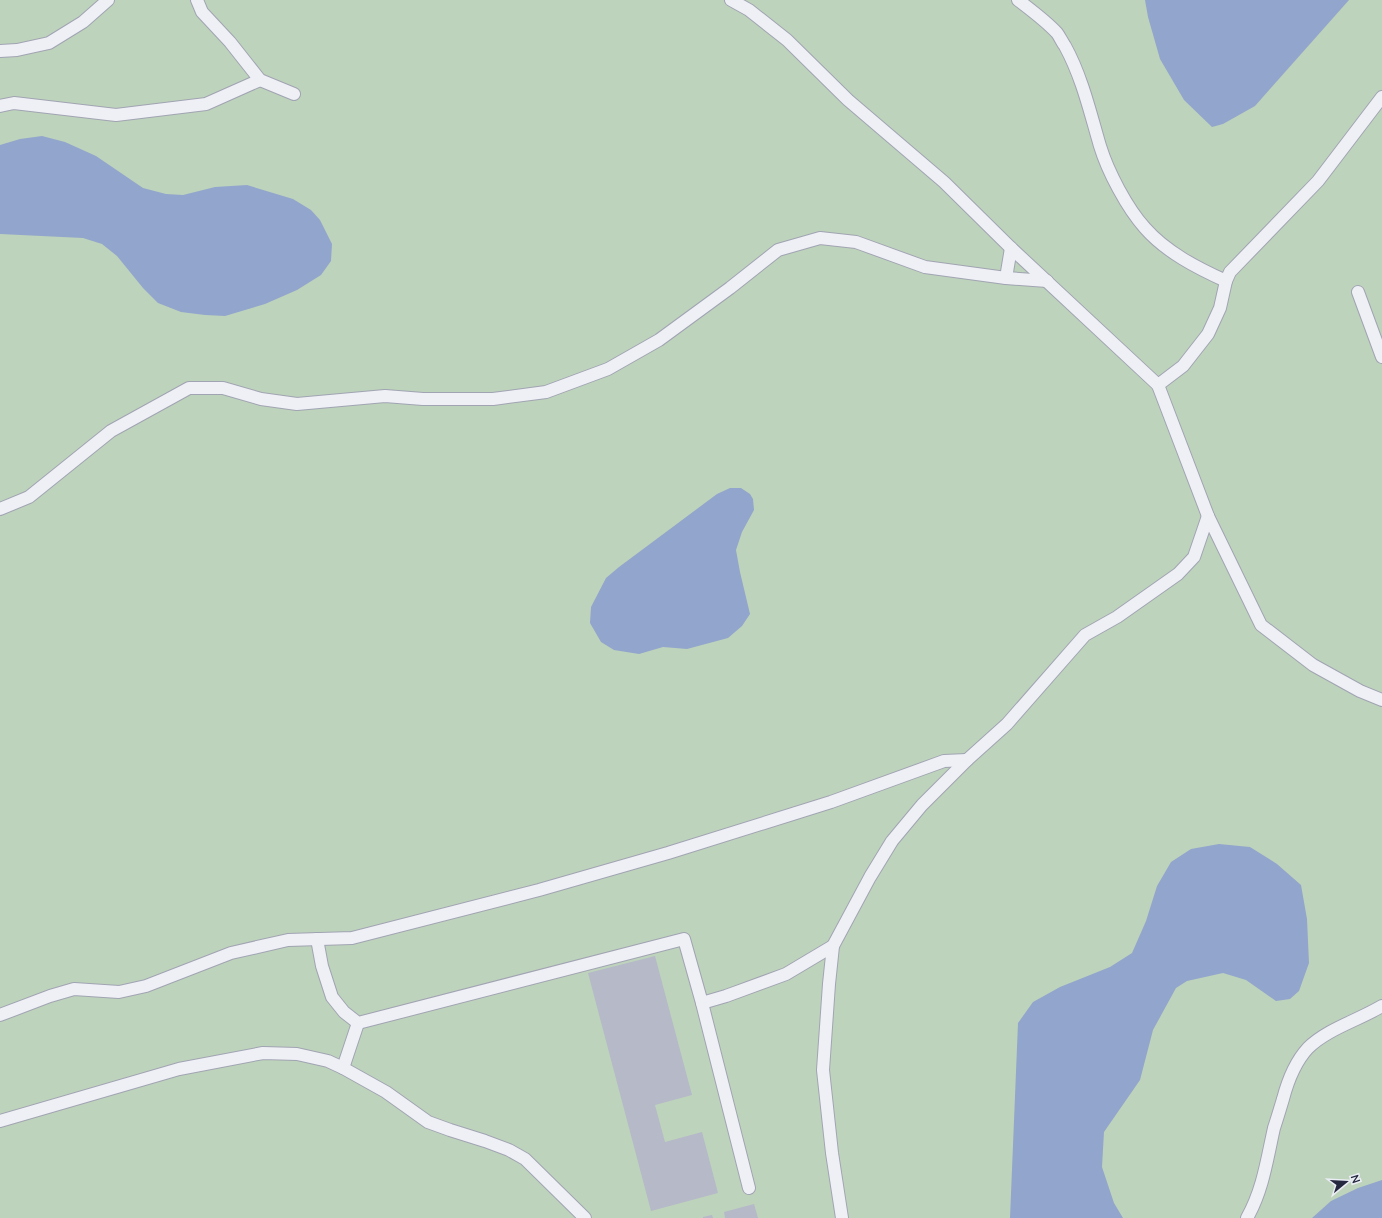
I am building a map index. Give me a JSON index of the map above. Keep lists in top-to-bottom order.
{
  "north": "right"
}
